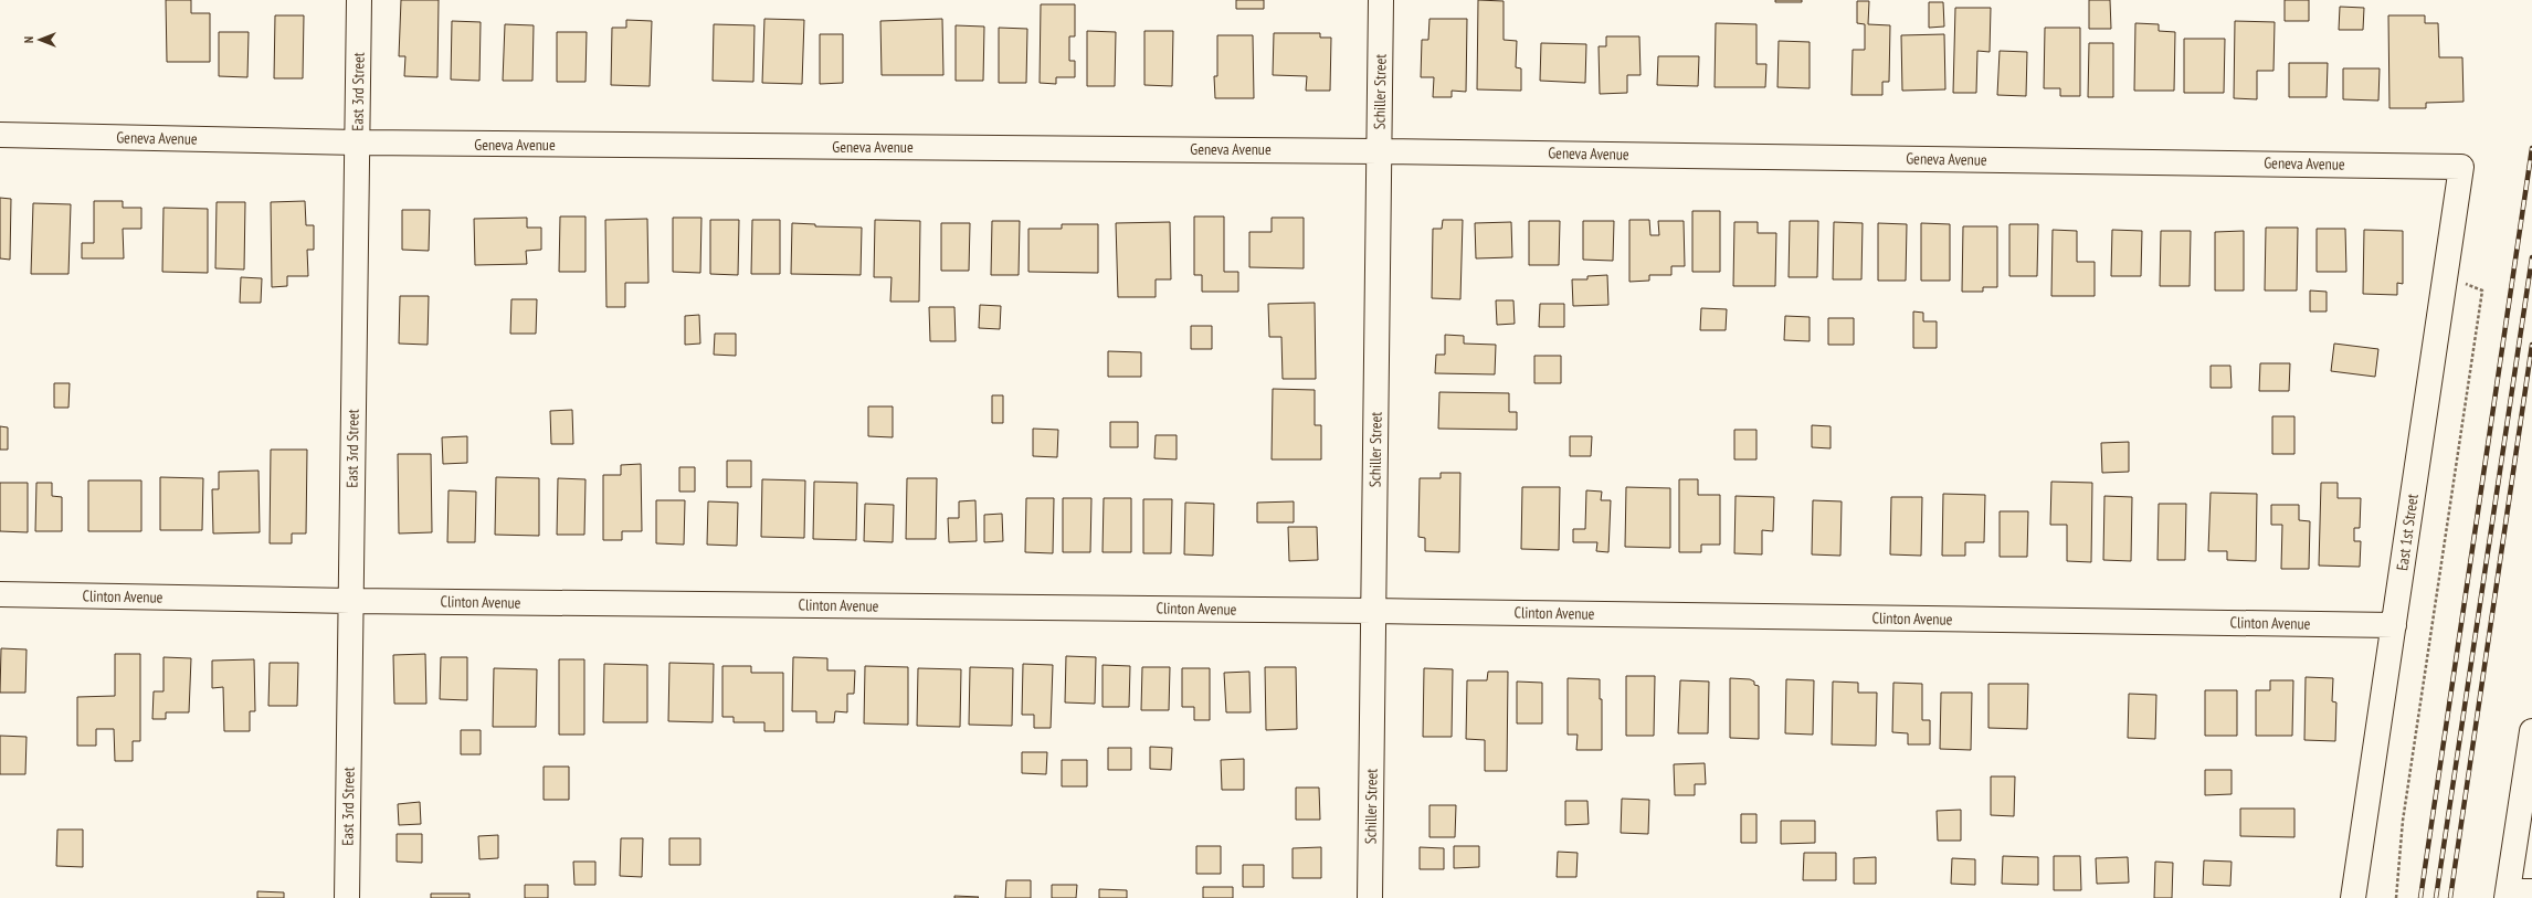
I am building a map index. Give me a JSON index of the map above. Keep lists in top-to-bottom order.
{
  "streets": {
    "street": [
      "East 3rd Street",
      "Schiller Street",
      "Geneva Avenue",
      "East 1st Street",
      "Clinton Avenue"
    ]
  },
  "crossings": [
    ["East 3rd Street", "Geneva Avenue"],
    ["East 3rd Street", "Clinton Avenue"],
    ["Schiller Street", "Geneva Avenue"],
    ["Schiller Street", "Clinton Avenue"],
    ["Geneva Avenue", "East 1st Street"],
    ["East 1st Street", "Clinton Avenue"]
  ],
  "north": "left"
}
